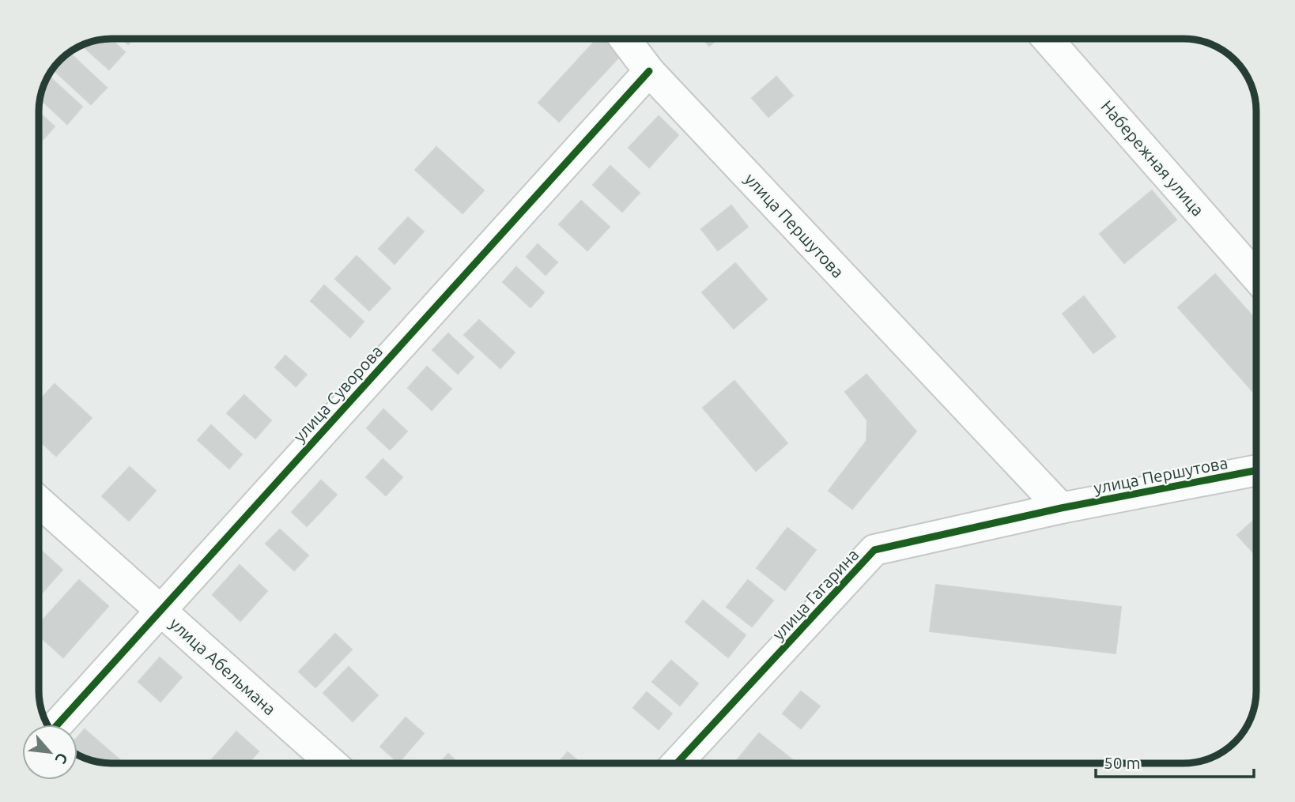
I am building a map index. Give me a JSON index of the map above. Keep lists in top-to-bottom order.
{
  "streets": {
    "street": [
      "Набережная улица",
      "улица Першутова",
      "улица Суворова",
      "улица Гагарина",
      "улица Абельмана"
    ]
  },
  "crossings": [
    ["улица Першутова", "улица Суворова"],
    ["улица Першутова", "улица Гагарина"],
    ["улица Суворова", "улица Абельмана"]
  ],
  "scale_bar": "50 m",
  "north": "bottom right"
}
